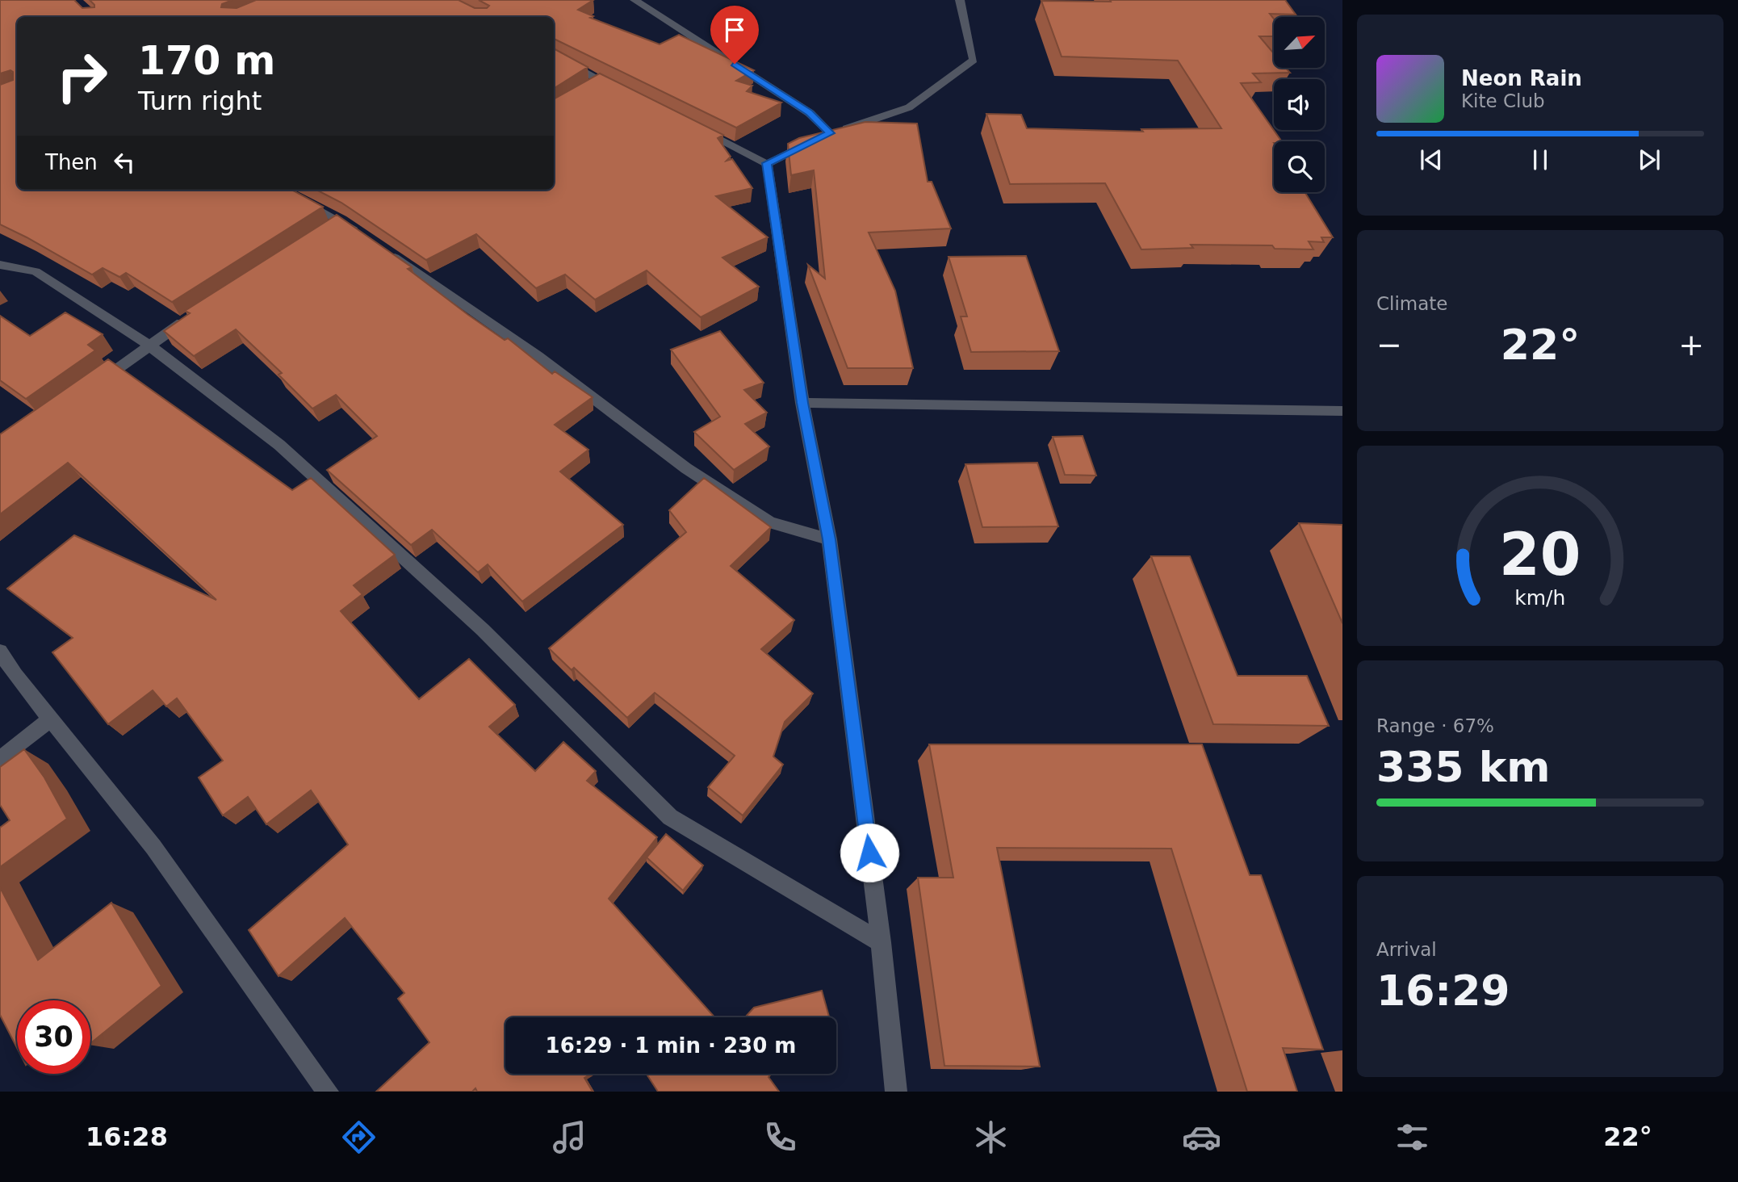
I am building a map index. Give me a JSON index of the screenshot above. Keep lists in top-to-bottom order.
{
  "north": "top right",
  "page": {
    "turn": ["170 m", "Turn right"],
    "song": ["Neon Rain", "Kite Club"],
    "then": "Then",
    "tile": [
      "Climate",
      ["Range · 67%", "335 km"],
      ["Arrival", "16:29"]
    ],
    "heat": ["−", "22°", "+"],
    "limit": "30",
    "trip": "16:29 · 1 min · 230 m",
    "tabs": ["16:28", "22°"],
    "gauge": ["20", "km/h"]
  }
}
